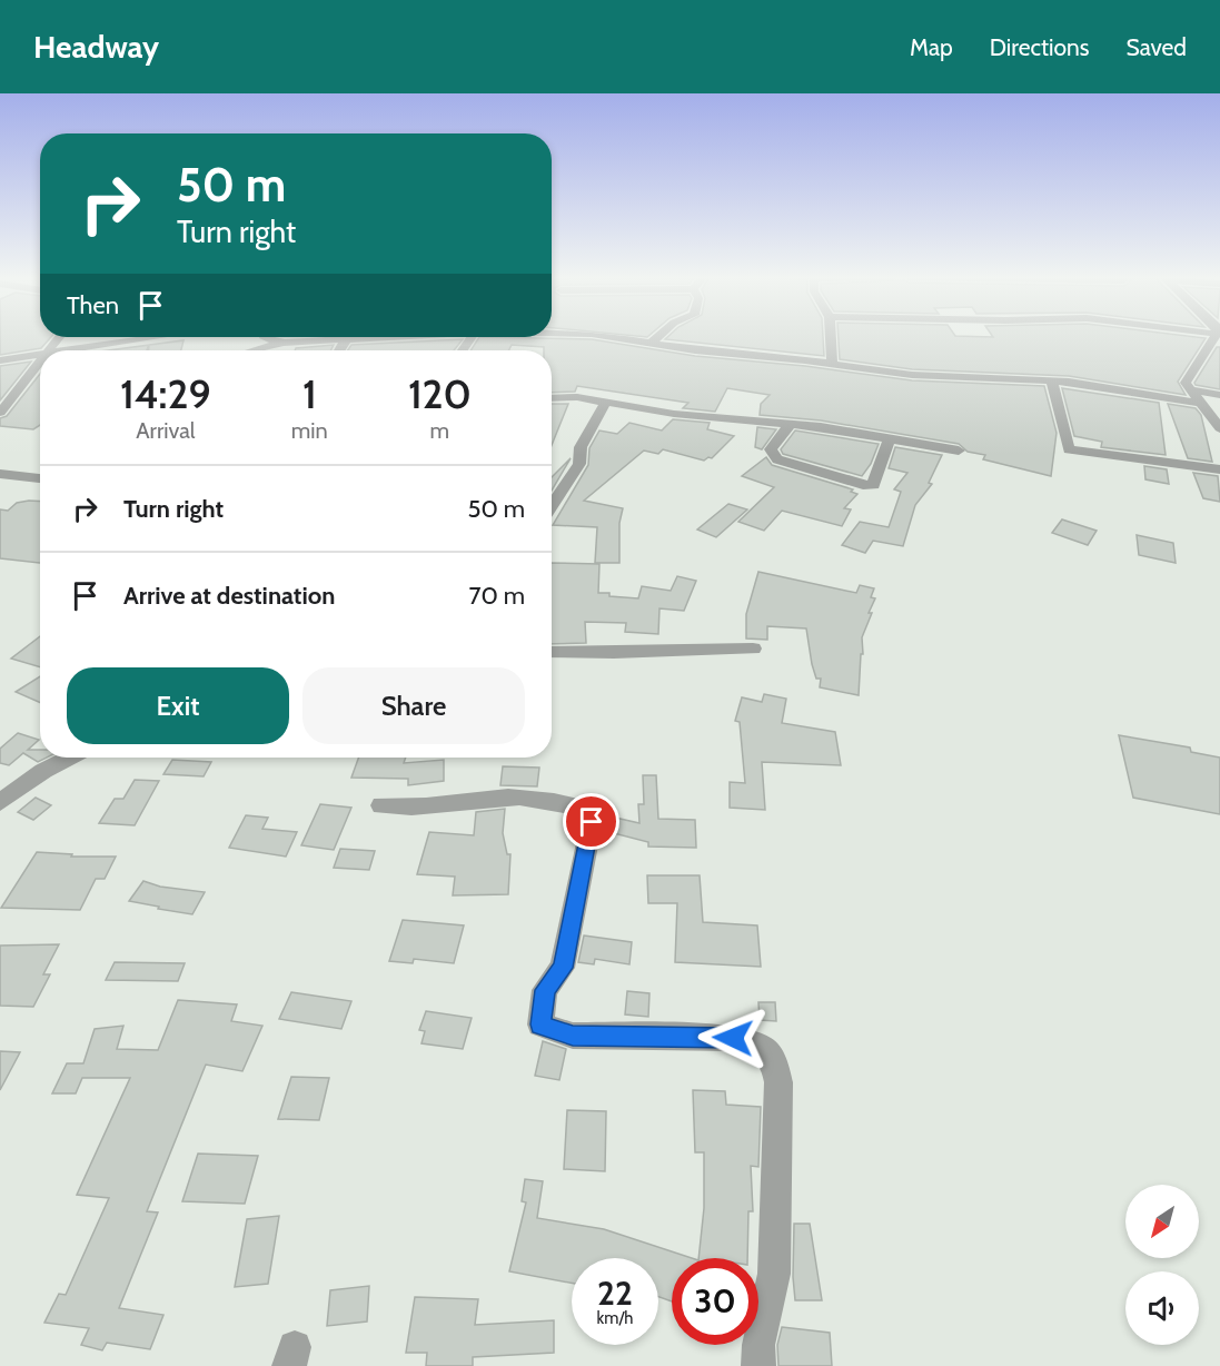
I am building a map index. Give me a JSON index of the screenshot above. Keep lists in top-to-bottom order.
{
  "north": "bottom left",
  "page": {
    "header": "Headway",
    "nav": ["Map", "Directions", "Saved"],
    "turn": ["50 m", "Turn right"],
    "then": "Then",
    "eta": [
      "14:29",
      "Arrival",
      "1",
      "min",
      "120",
      "m"
    ],
    "list": [
      {
        "name": "Turn right",
        "value": "50 m"
      },
      {
        "name": "Arrive at destination",
        "value": "70 m"
      }
    ],
    "buttons": ["Exit", "Share"],
    "speed": "22 km/h",
    "limit": "30"
  }
}
